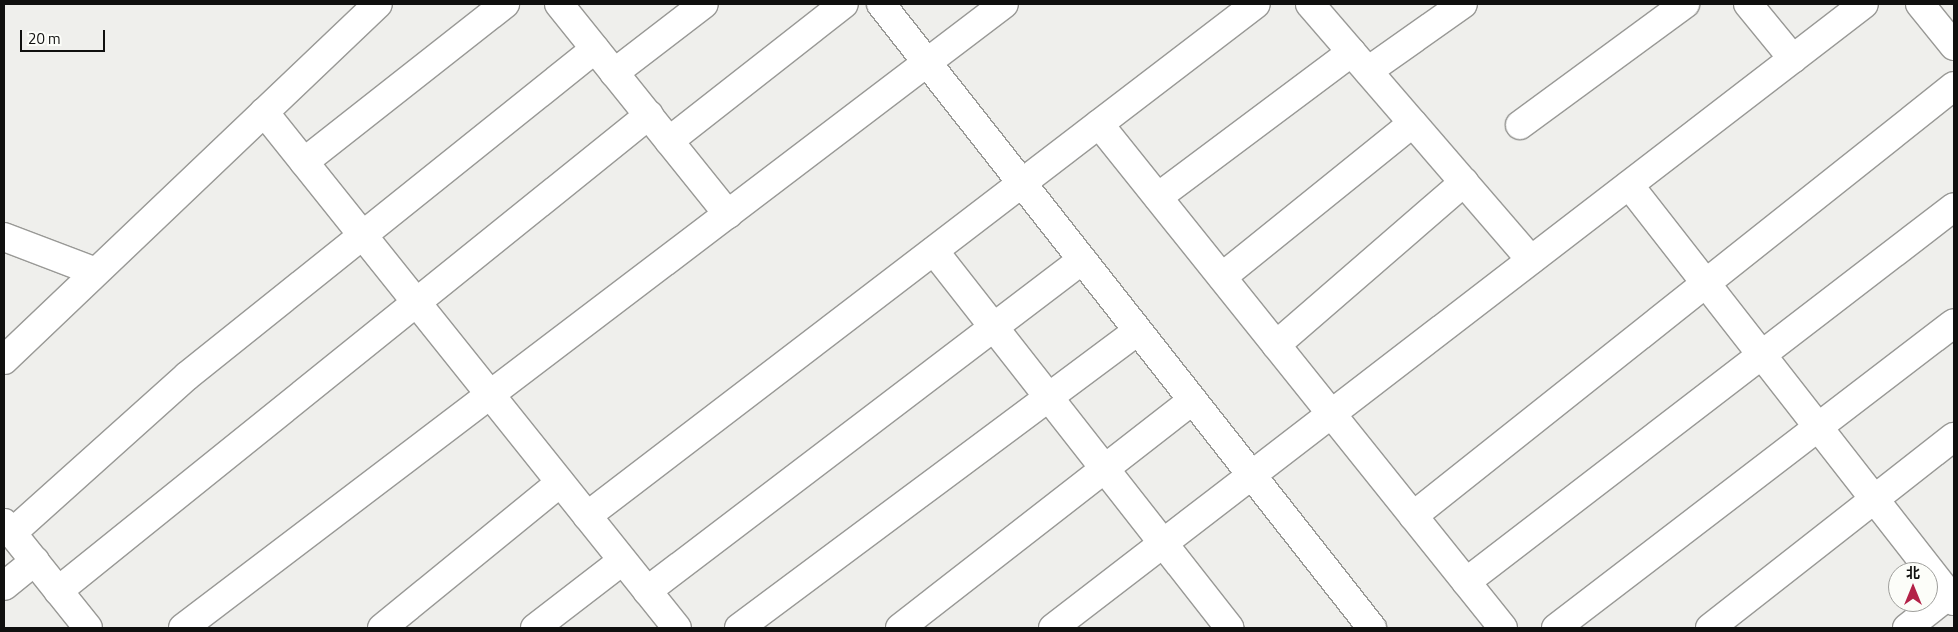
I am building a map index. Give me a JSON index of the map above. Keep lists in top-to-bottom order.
{
  "scale_bar": "20 m",
  "north": "top"
}
